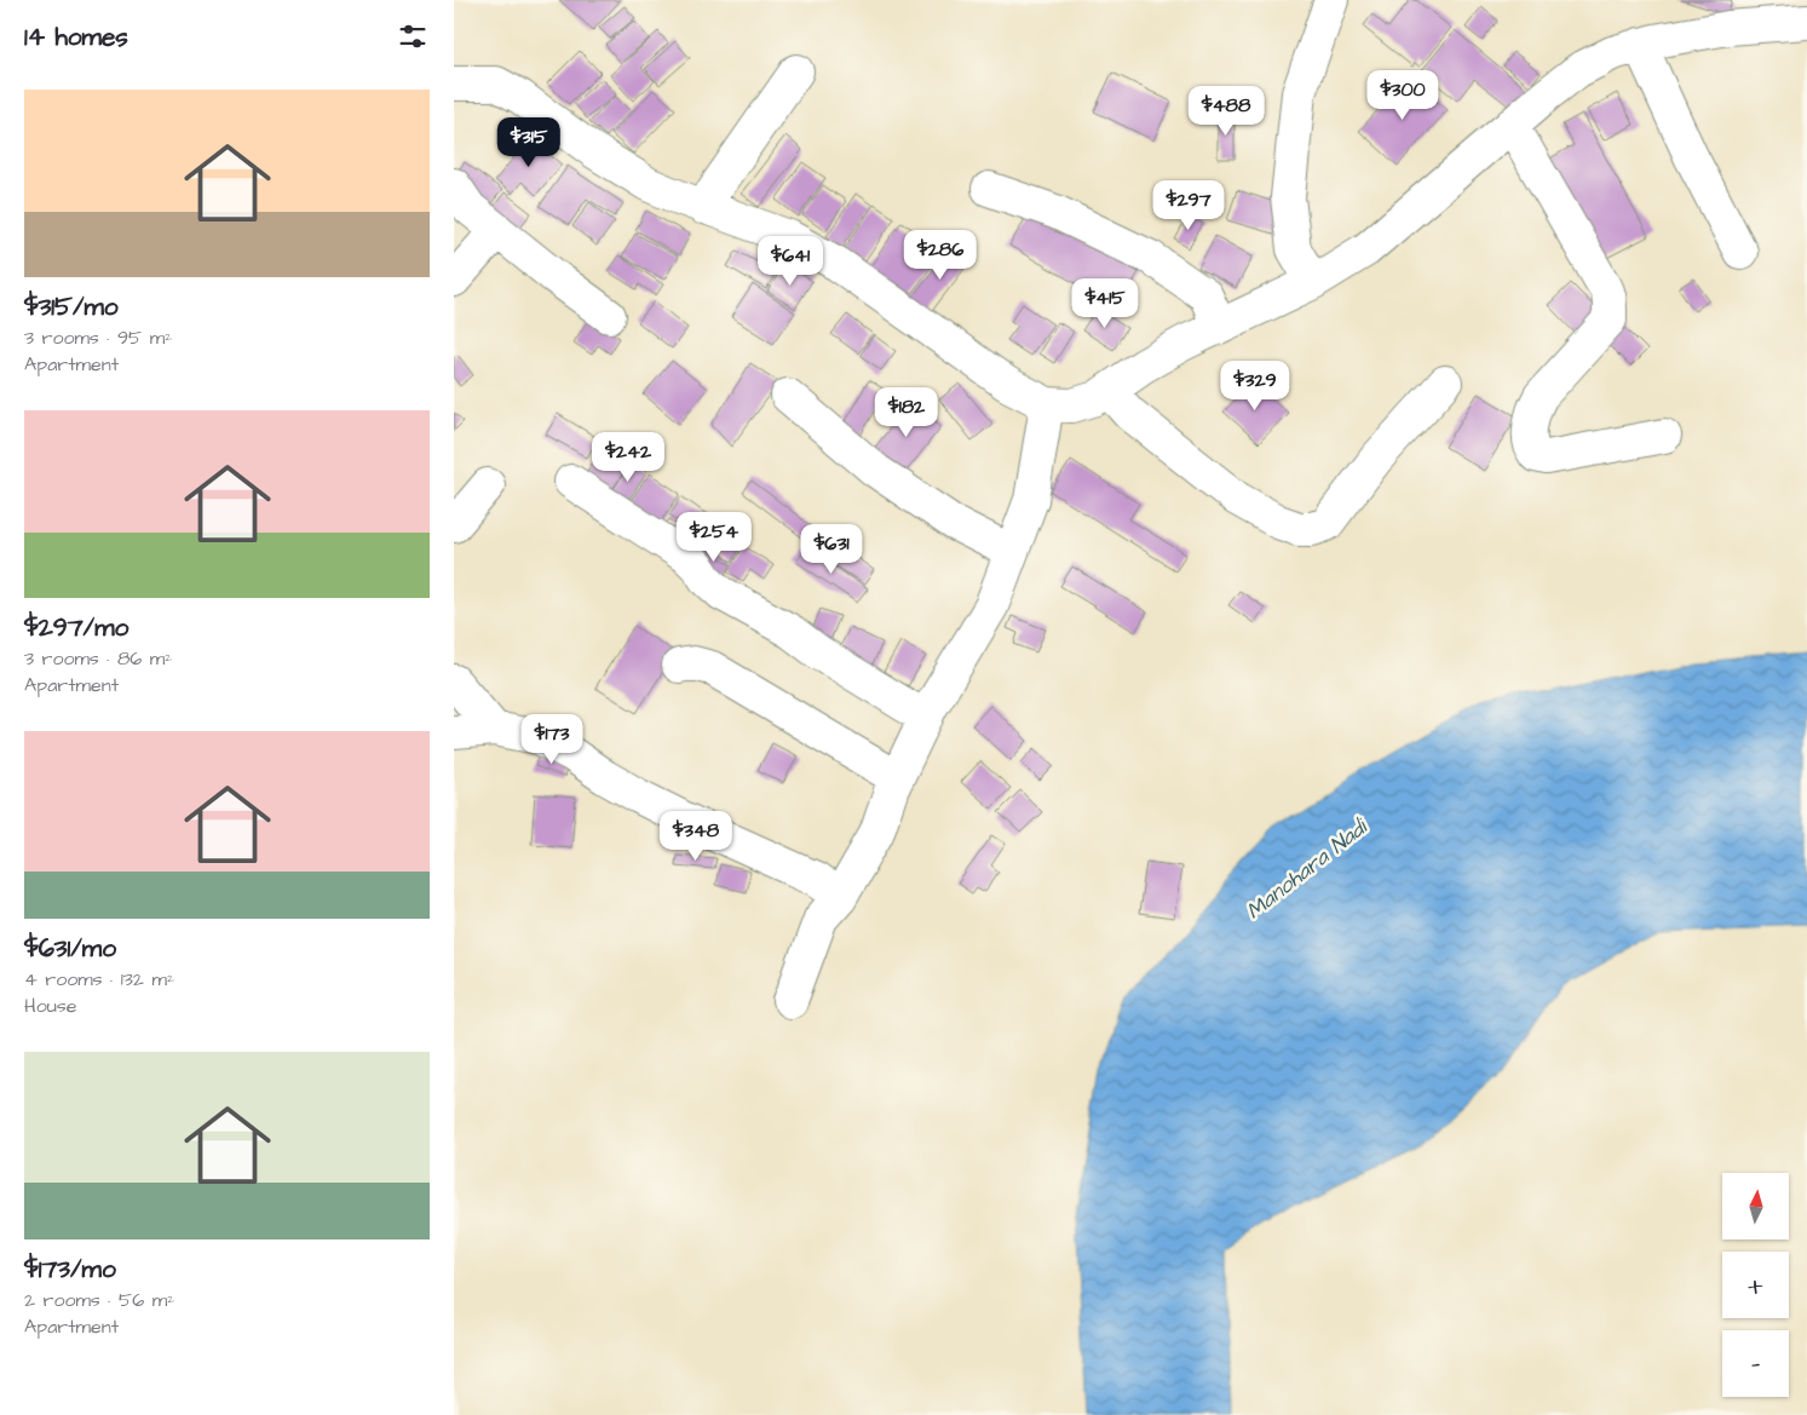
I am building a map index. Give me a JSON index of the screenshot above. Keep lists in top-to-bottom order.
{
  "water": ["Manohara Nadi"],
  "north": "top",
  "page": {
    "heading": "14 homes",
    "price": [
      "$300",
      "$488",
      "$315",
      "$297",
      "$286",
      "$641",
      "$415",
      "$329",
      "$182",
      "$242",
      "$254",
      "$631",
      "$173",
      "$348"
    ],
    "list": [
      {
        "name": "$315/mo",
        "note": "3 rooms · 95 m² · Apartment"
      },
      {
        "name": "$297/mo",
        "note": "3 rooms · 86 m² · Apartment"
      },
      {
        "name": "$631/mo",
        "note": "4 rooms · 132 m² · House"
      },
      {
        "name": "$173/mo",
        "note": "2 rooms · 56 m² · Apartment"
      }
    ],
    "map_buttons": ["+", "−"]
  }
}
